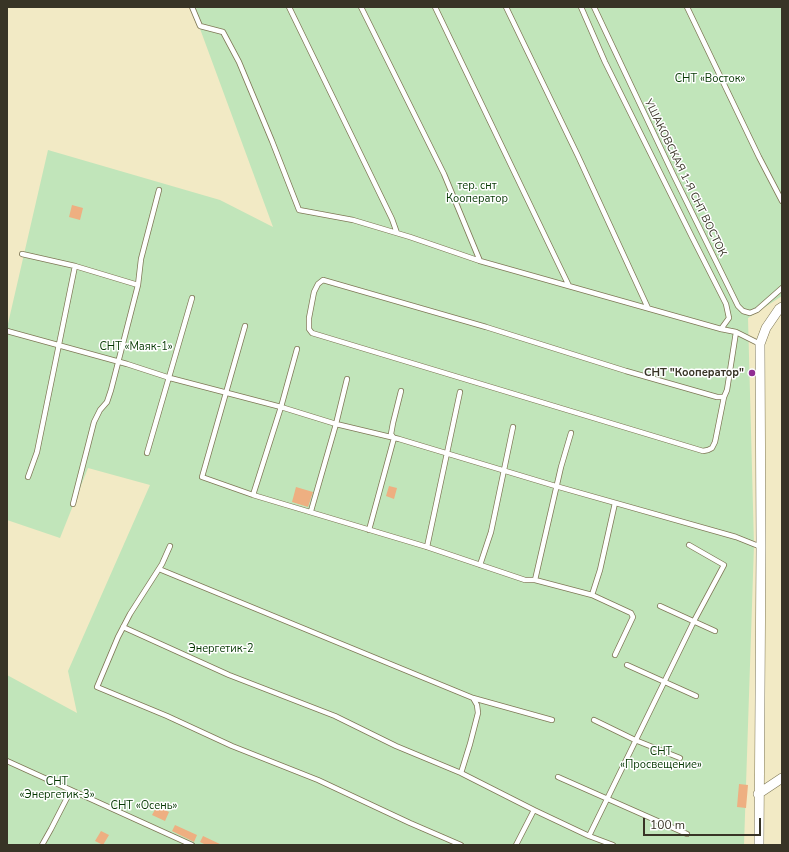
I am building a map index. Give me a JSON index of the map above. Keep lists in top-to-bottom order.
{
  "streets": {
    "lane": ["УШАКОВСКАЯ 1-Я СНТ ВОСТОК"]
  },
  "parks": [
    "СНТ «Восток»",
    "тер. снт Кооператор",
    "СНТ «Маяк-1»",
    "Энергетик-2",
    "СНТ «Просвещение»",
    "СНТ «Энергетик-3»",
    "СНТ «Осень»"
  ],
  "places": ["СНТ \"Кооператор\""],
  "scale_bar": "100 m"
}
